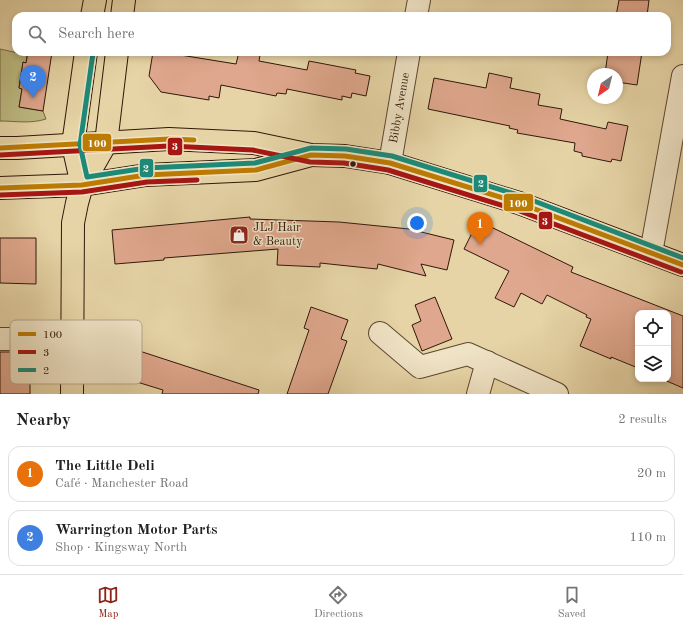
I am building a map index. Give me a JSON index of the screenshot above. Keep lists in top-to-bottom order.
{
  "streets": {
    "street": ["Bibby Avenue"]
  },
  "places": {
    "shop": ["JLJ Hair & Beauty"]
  },
  "lines": ["transit line 2", "transit line 100", "transit line 3"],
  "legend": ["100", "3", "2"],
  "north": "bottom left",
  "page": {
    "search": "Search here",
    "pins": ["2", "1"],
    "heading": ["Nearby", "2 results"],
    "list": [
      {
        "mark": "1",
        "name": "The Little Deli",
        "note": "Café · Manchester Road",
        "value": "20 m"
      },
      {
        "mark": "2",
        "name": "Warrington Motor Parts",
        "note": "Shop · Kingsway North",
        "value": "110 m"
      }
    ],
    "nav": ["Map", "Directions", "Saved"]
  }
}
